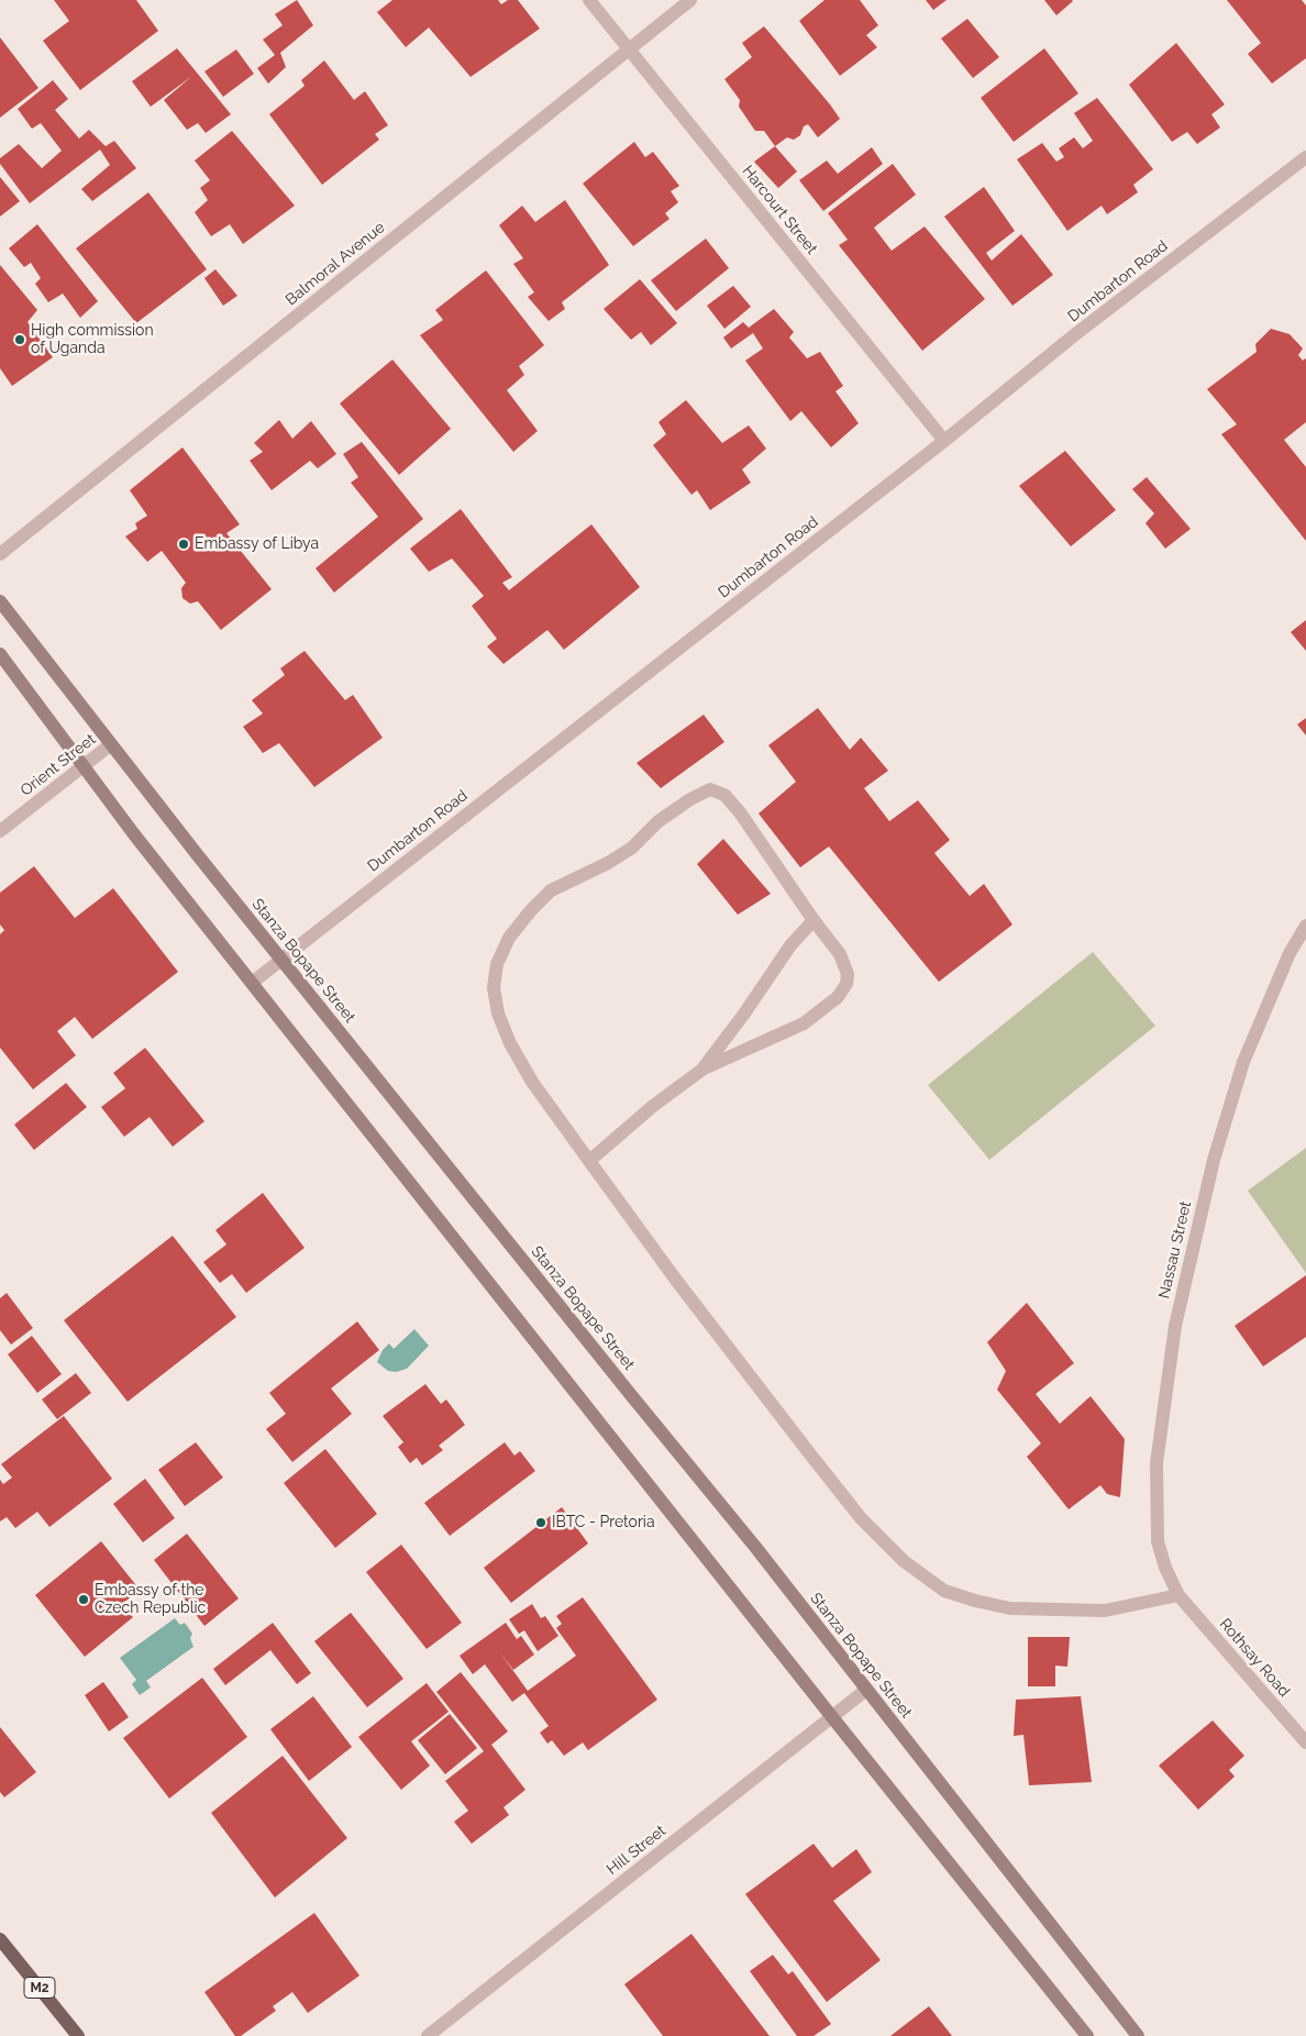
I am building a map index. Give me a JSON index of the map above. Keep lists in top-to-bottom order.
{
  "streets": {
    "main road": ["Stanza Bopape Street", "M2"],
    "street": [
      "Harcourt Street",
      "Balmoral Avenue",
      "Dumbarton Road",
      "Orient Street",
      "Nassau Street",
      "Rothsay Road",
      "Hill Street"
    ]
  },
  "crossings": [
    ["Harcourt Street", "Balmoral Avenue"],
    ["Harcourt Street", "Dumbarton Road"],
    ["Dumbarton Road", "Stanza Bopape Street"],
    ["Orient Street", "Stanza Bopape Street"],
    ["Stanza Bopape Street", "Hill Street"],
    ["Nassau Street", "Rothsay Road"]
  ],
  "places": [
    "High commission of Uganda",
    "Embassy of Libya",
    "IBTC - Pretoria",
    "Embassy of the Czech Republic"
  ]
}
